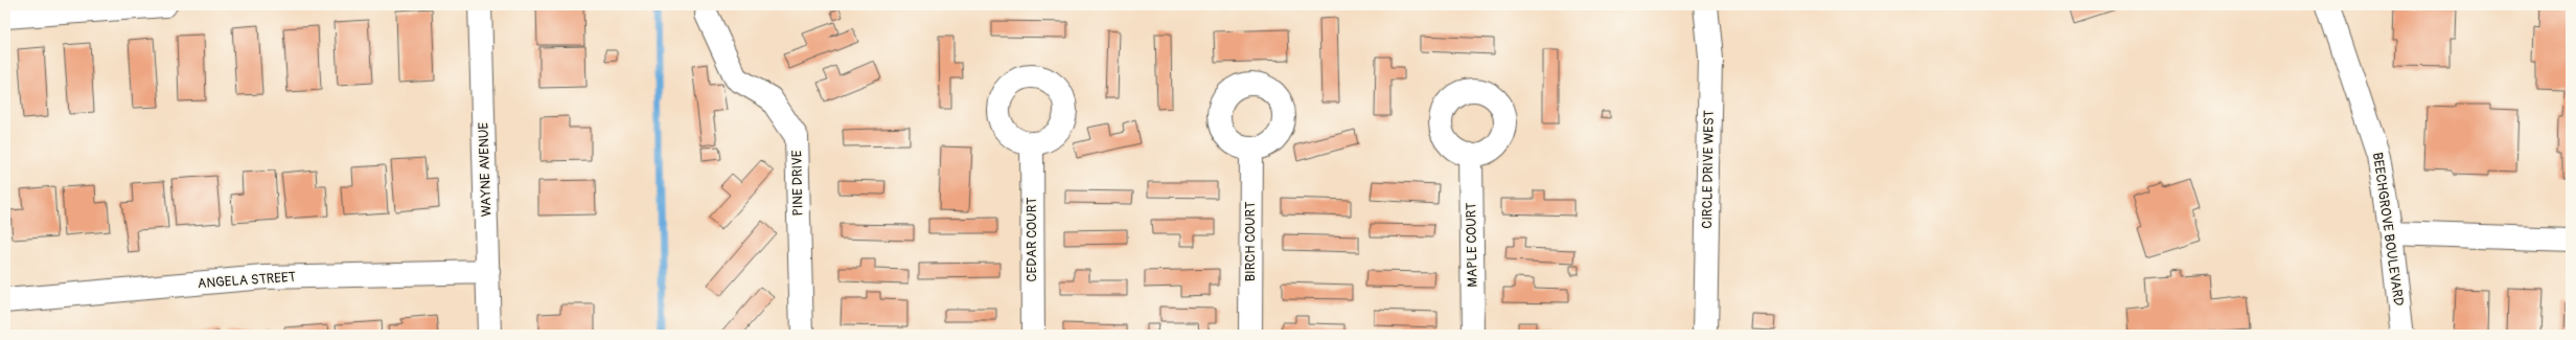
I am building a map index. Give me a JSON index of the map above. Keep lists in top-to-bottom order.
{
  "streets": {
    "street": [
      "WAYNE AVENUE",
      "CIRCLE DRIVE WEST",
      "PINE DRIVE",
      "BEECHGROVE BOULEVARD",
      "CEDAR COURT",
      "BIRCH COURT",
      "MAPLE COURT",
      "ANGELA STREET"
    ]
  },
  "crossings": [
    ["WAYNE AVENUE", "ANGELA STREET"]
  ]
}
